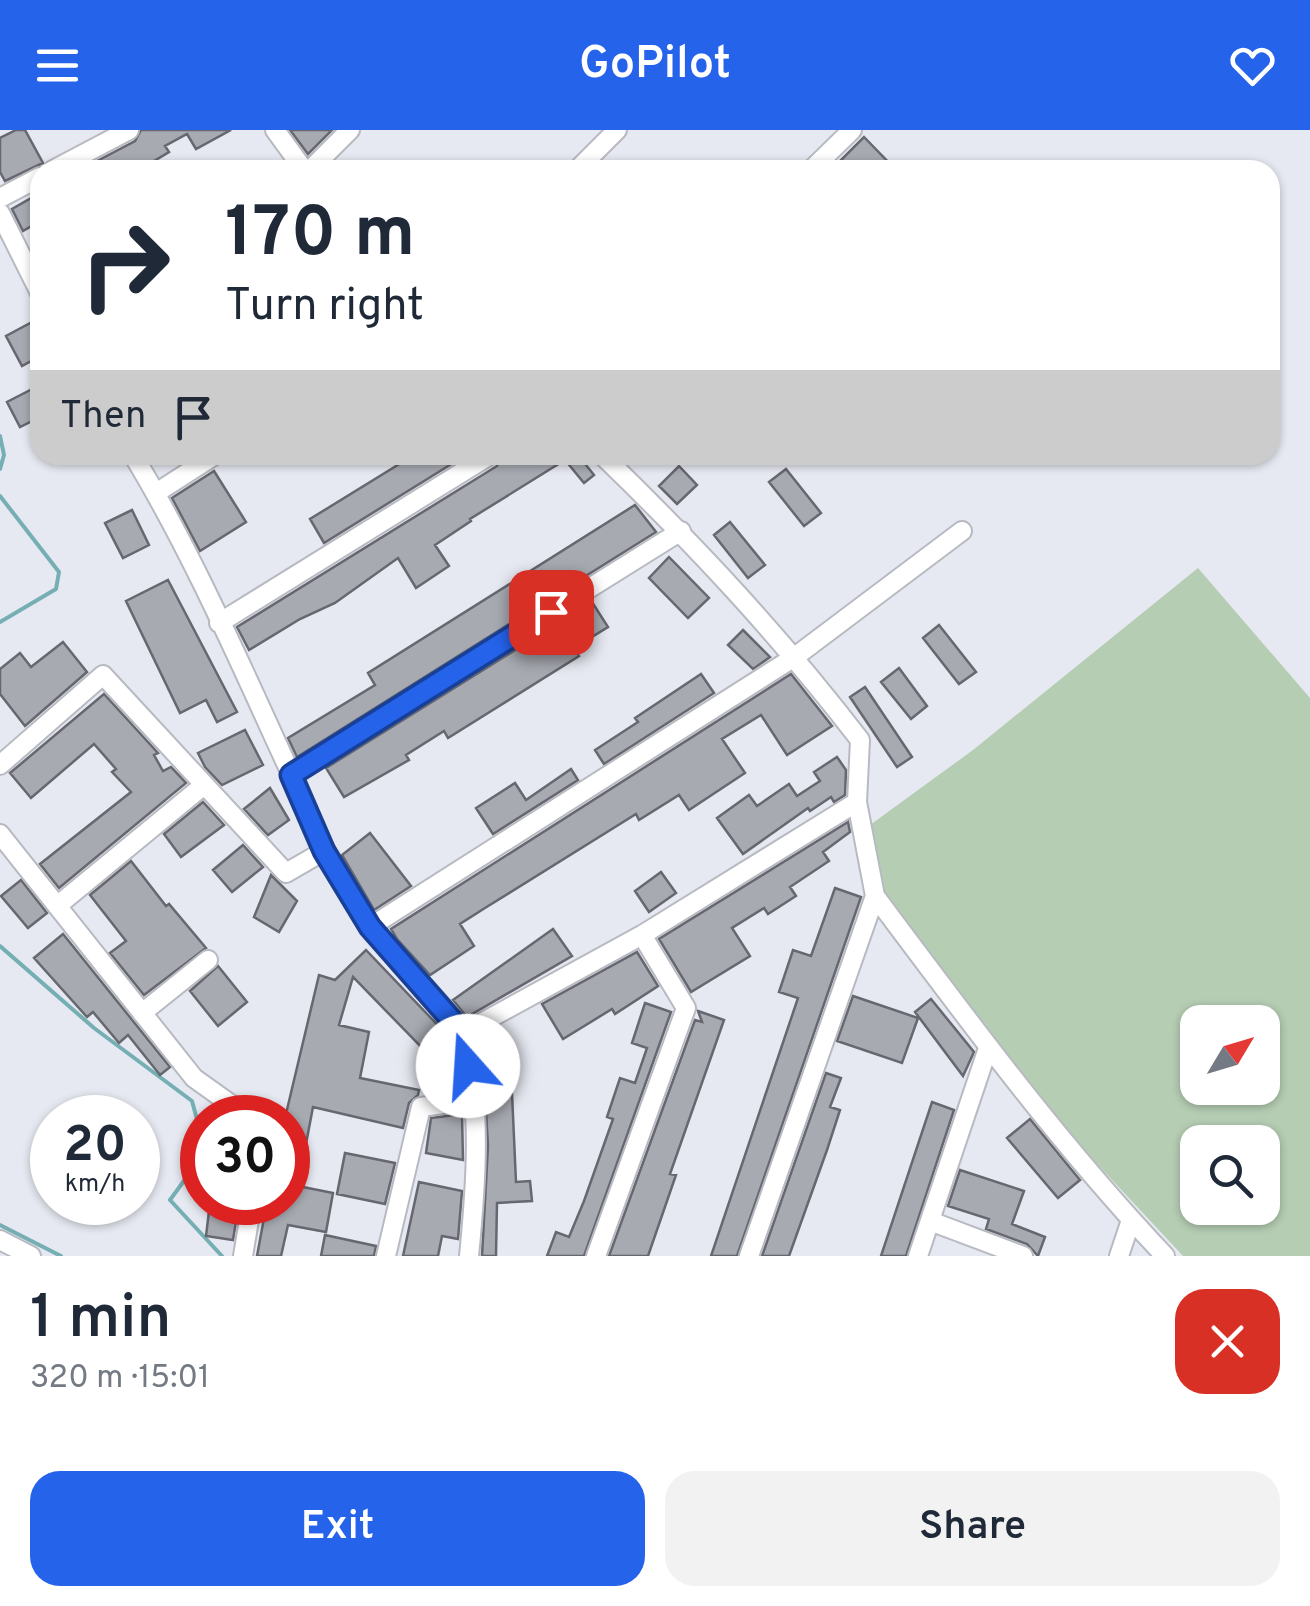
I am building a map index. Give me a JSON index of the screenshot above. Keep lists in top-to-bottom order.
{
  "north": "top right",
  "page": {
    "header": "GoPilot",
    "turn": ["170 m", "Turn right"],
    "then": "Then",
    "speed": "20 km/h",
    "limit": "30",
    "heading": ["1 min", "320 m · 15:01"],
    "buttons": ["Exit", "Share"]
  }
}
